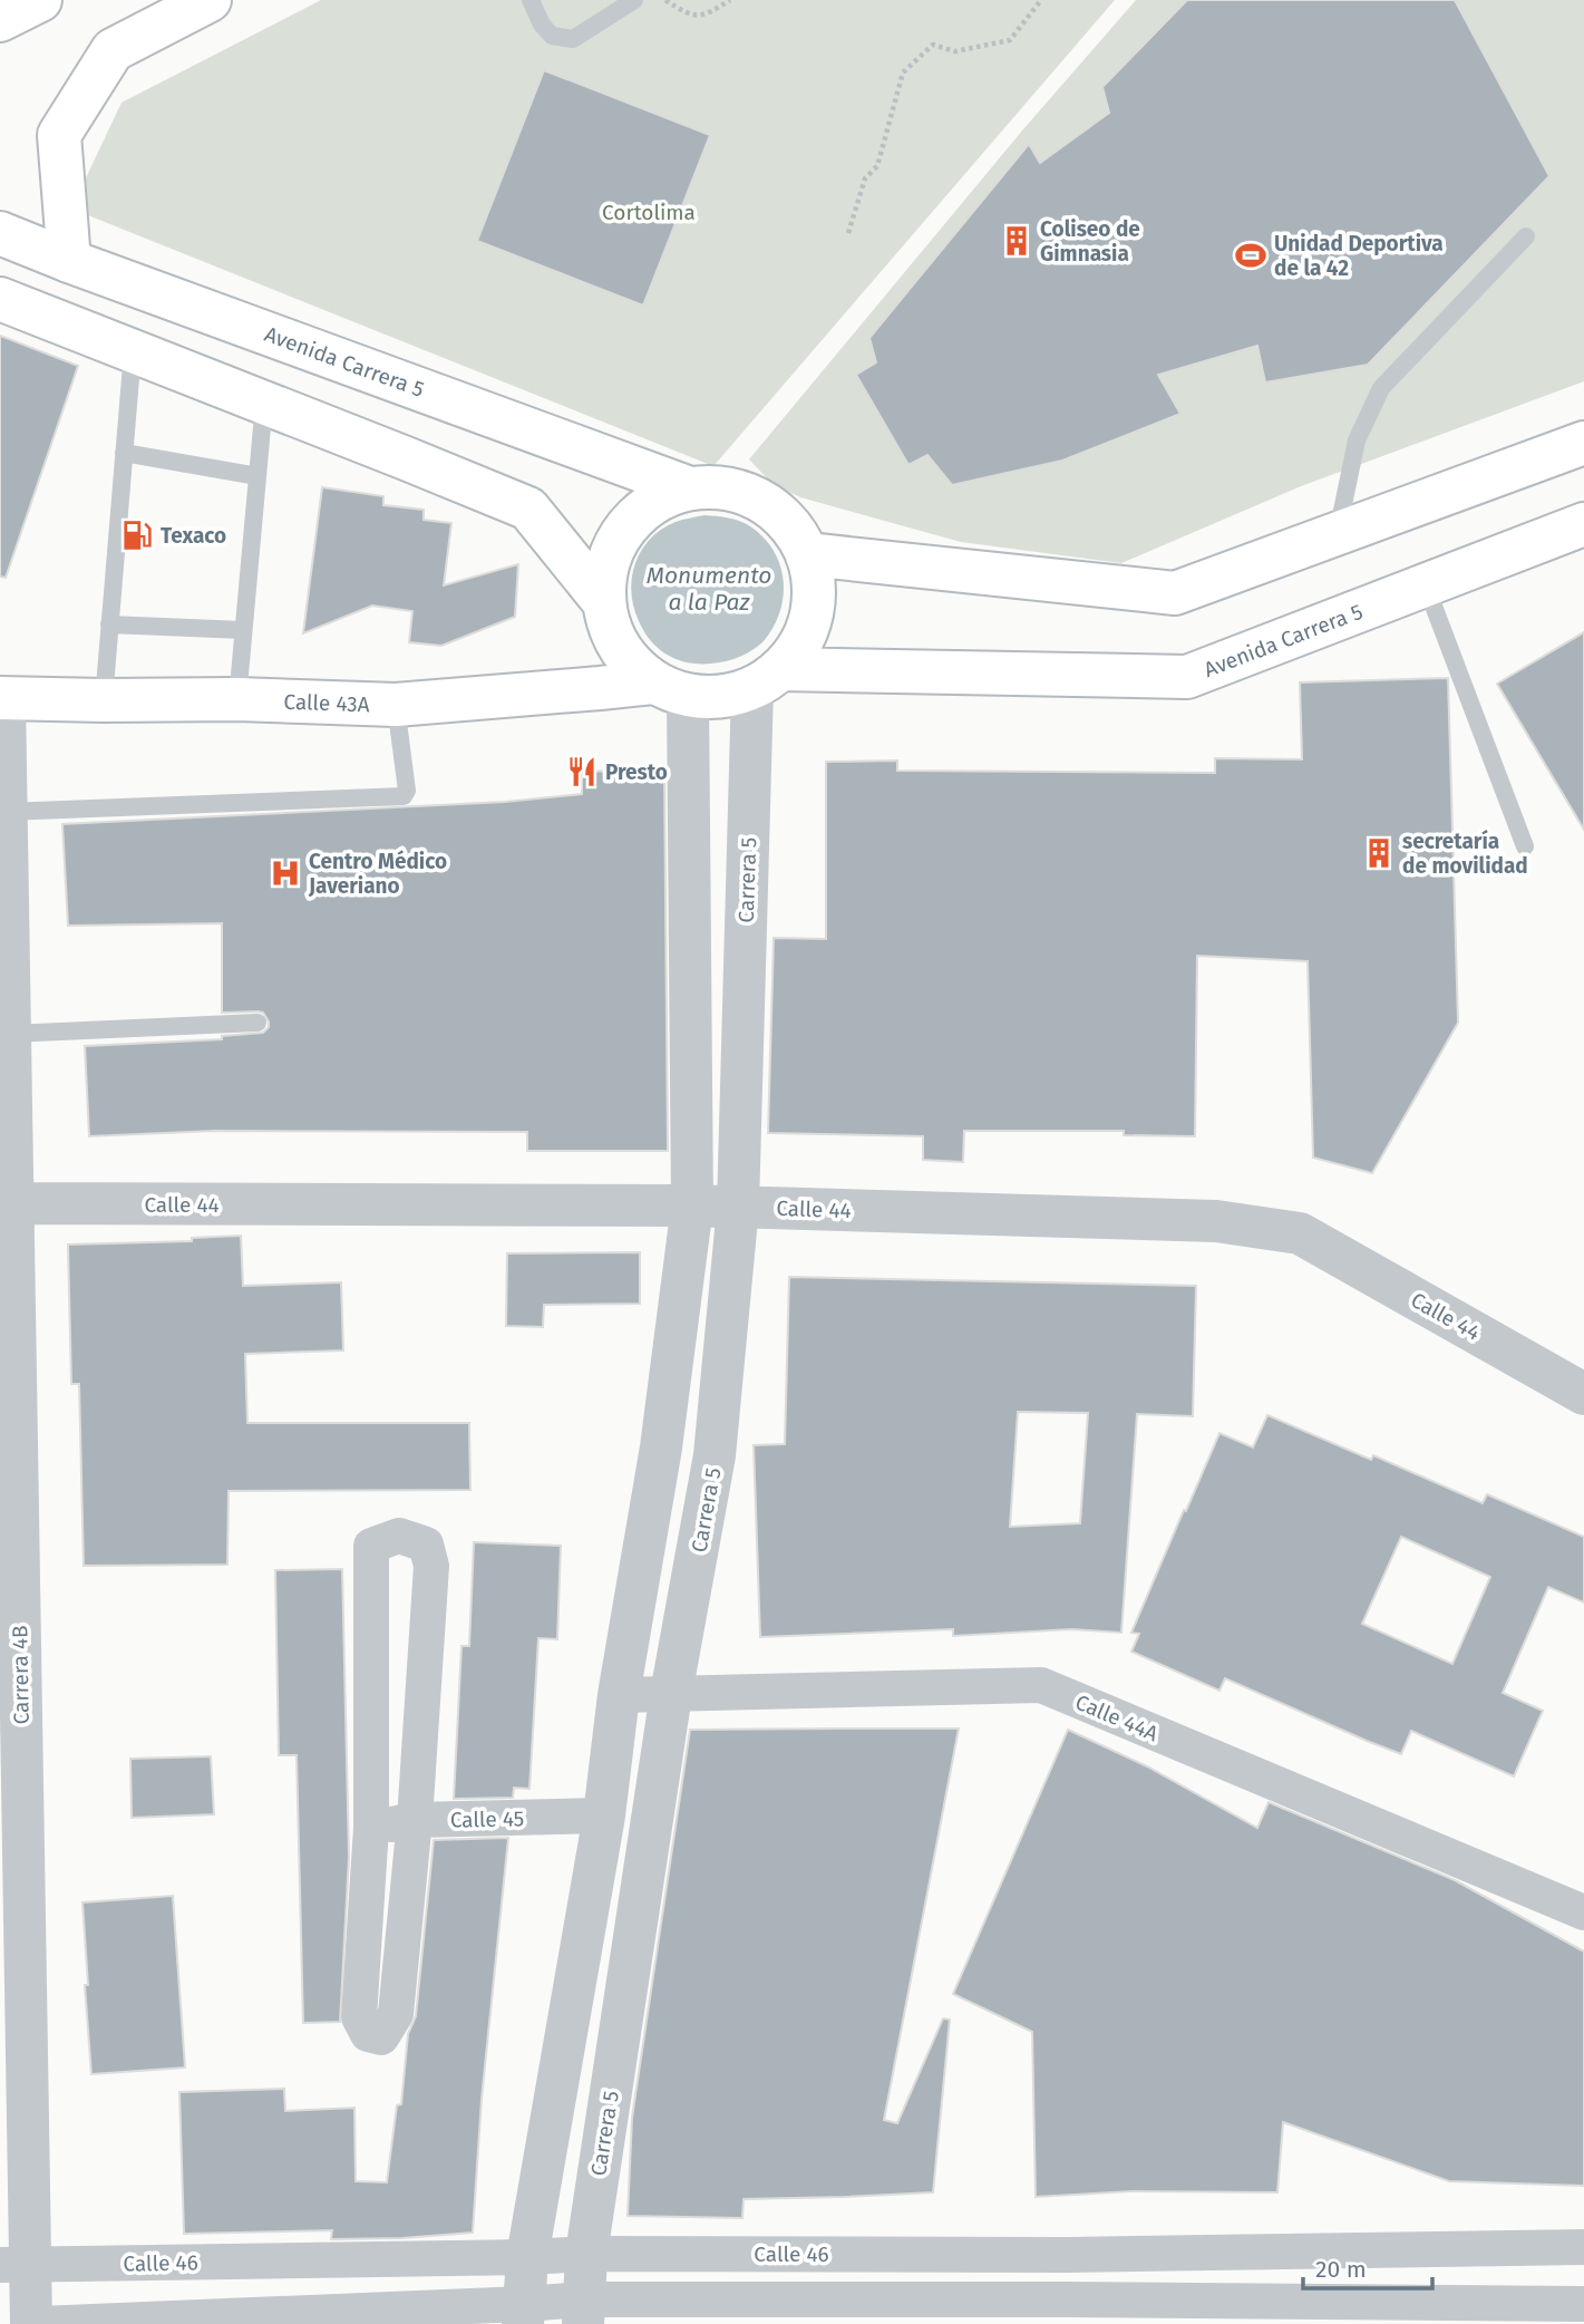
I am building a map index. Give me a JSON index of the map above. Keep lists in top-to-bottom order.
{
  "streets": {
    "main road": ["Avenida Carrera 5", "Calle 43A"],
    "street": [
      "Carrera 5",
      "Calle 44",
      "Carrera 4B",
      "Calle 44A",
      "Calle 45",
      "Calle 46"
    ]
  },
  "crossings": [
    ["Avenida Carrera 5", "Calle 43A"],
    ["Avenida Carrera 5", "Carrera 5"],
    ["Calle 43A", "Carrera 5"],
    ["Calle 43A", "Carrera 4B"],
    ["Carrera 5", "Calle 44"],
    ["Carrera 5", "Calle 44A"],
    ["Carrera 5", "Calle 46"],
    ["Calle 44", "Carrera 4B"],
    ["Carrera 4B", "Calle 46"]
  ],
  "water": ["Monumento a la Paz"],
  "parks": ["Cortolima"],
  "places": {
    "building": ["Coliseo de Gimnasia", "secretaría de movilidad"],
    "sports": ["Unidad Deportiva de la 42"],
    "fuel station": ["Texaco"],
    "restaurant": ["Presto"],
    "hospital": ["Centro Médico Javeriano"]
  },
  "scale_bar": "20 m"
}
